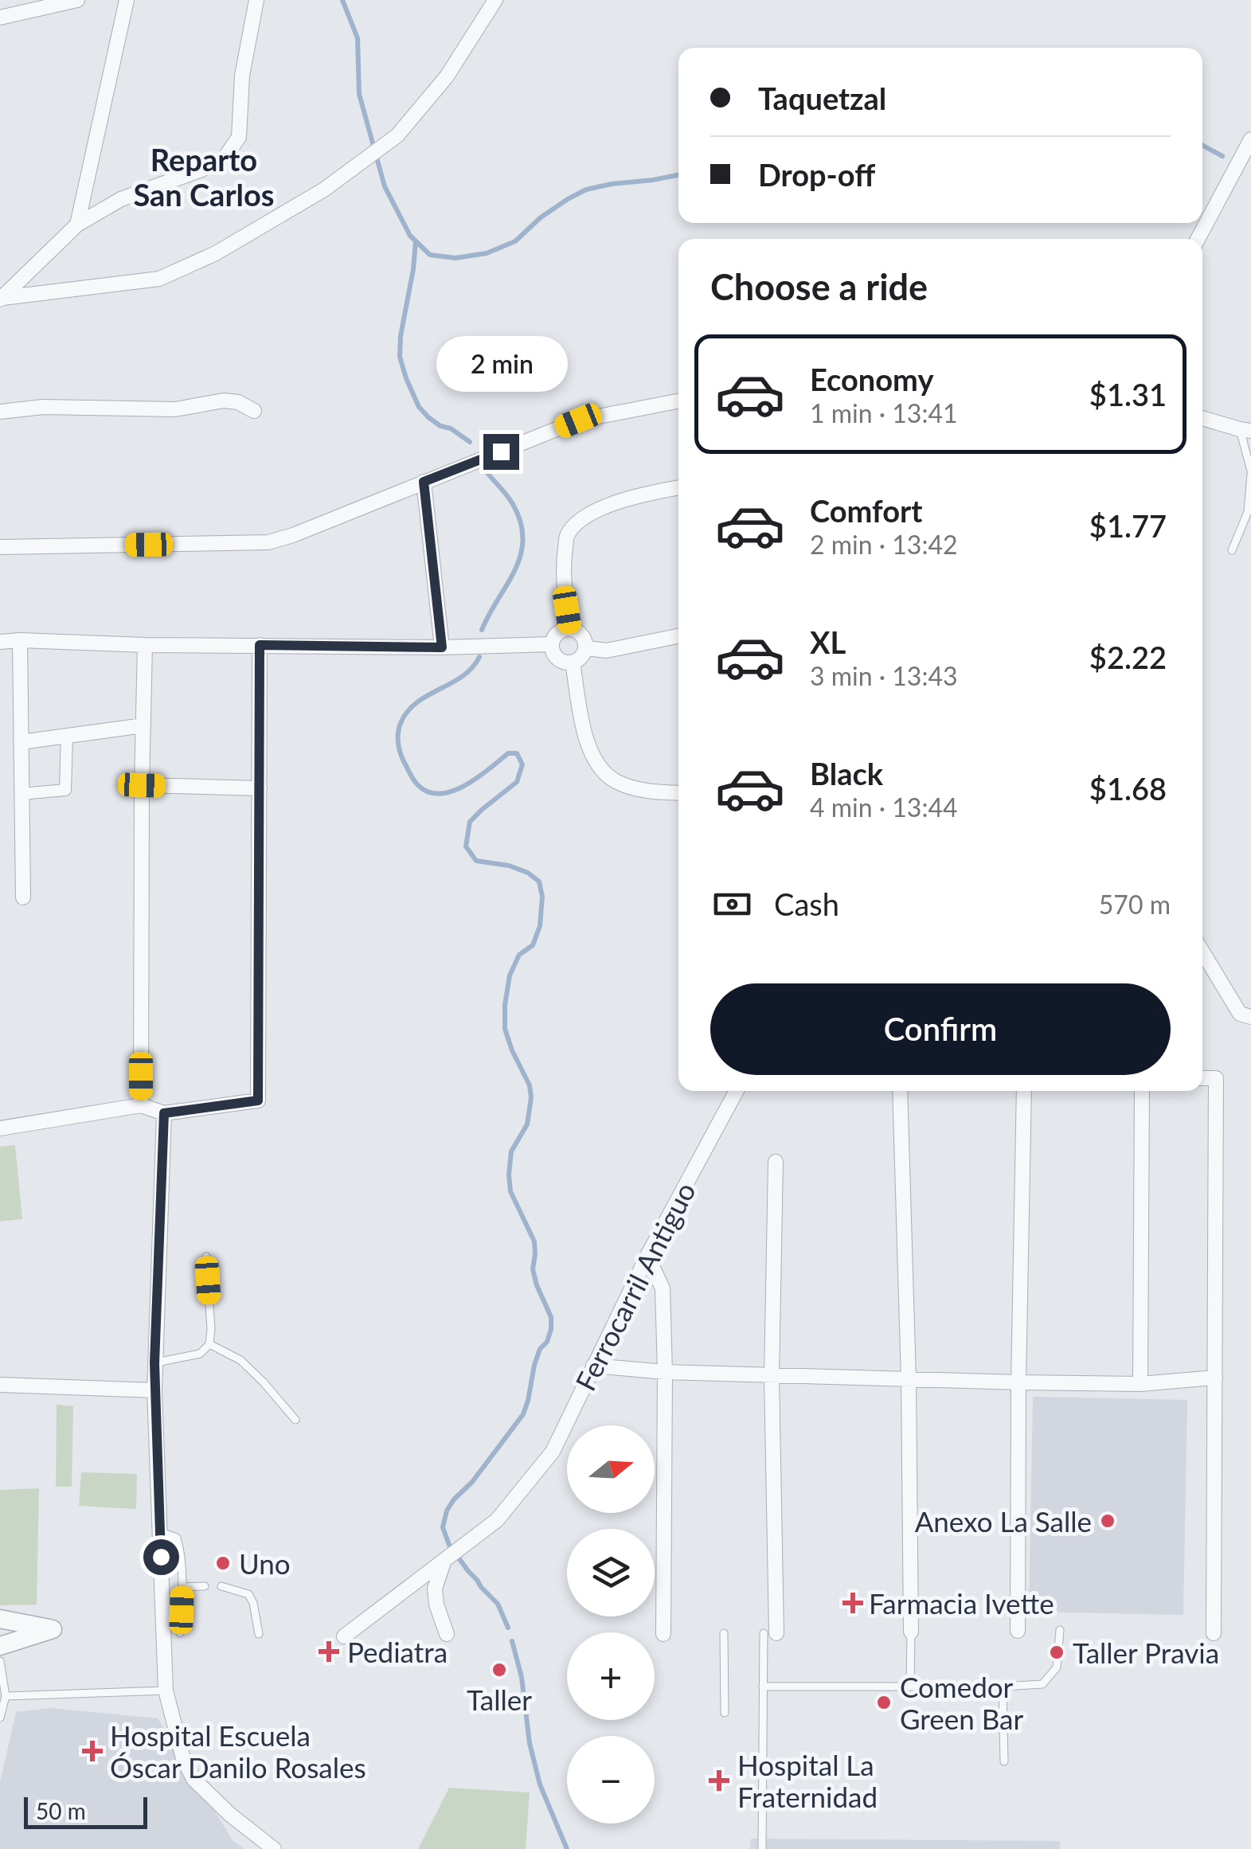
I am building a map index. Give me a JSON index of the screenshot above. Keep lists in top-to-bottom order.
{
  "streets": {
    "street": ["Ferrocarril Antiguo"]
  },
  "districts": ["Reparto San Carlos"],
  "places": {
    "other": [
      "Anexo La Salle",
      "Uno",
      "Taller Pravia",
      "Taller",
      "Comedor Green Bar"
    ],
    "health": [
      "Farmacia Ivette",
      "Pediatra",
      "Hospital Escuela Óscar Danilo Rosales",
      "Hospital La Fraternidad"
    ]
  },
  "scale_bar": "50 m",
  "north": "right",
  "page": {
    "banner": ["Taquetzal", "Drop-off"],
    "heading": "Choose a ride",
    "list": [
      {
        "name": "Economy",
        "note": "1 min · 13:41",
        "value": "$1.31"
      },
      {
        "name": "Comfort",
        "note": "2 min · 13:42",
        "value": "$1.77"
      },
      {
        "name": "XL",
        "note": "3 min · 13:43",
        "value": "$2.22"
      },
      {
        "name": "Black",
        "note": "4 min · 13:44",
        "value": "$1.68"
      }
    ],
    "bubble": "2 min",
    "pay": ["Cash", "570 m"],
    "buttons": "Confirm",
    "map_buttons": ["+", "−"],
    "scale": "50 m"
  }
}
